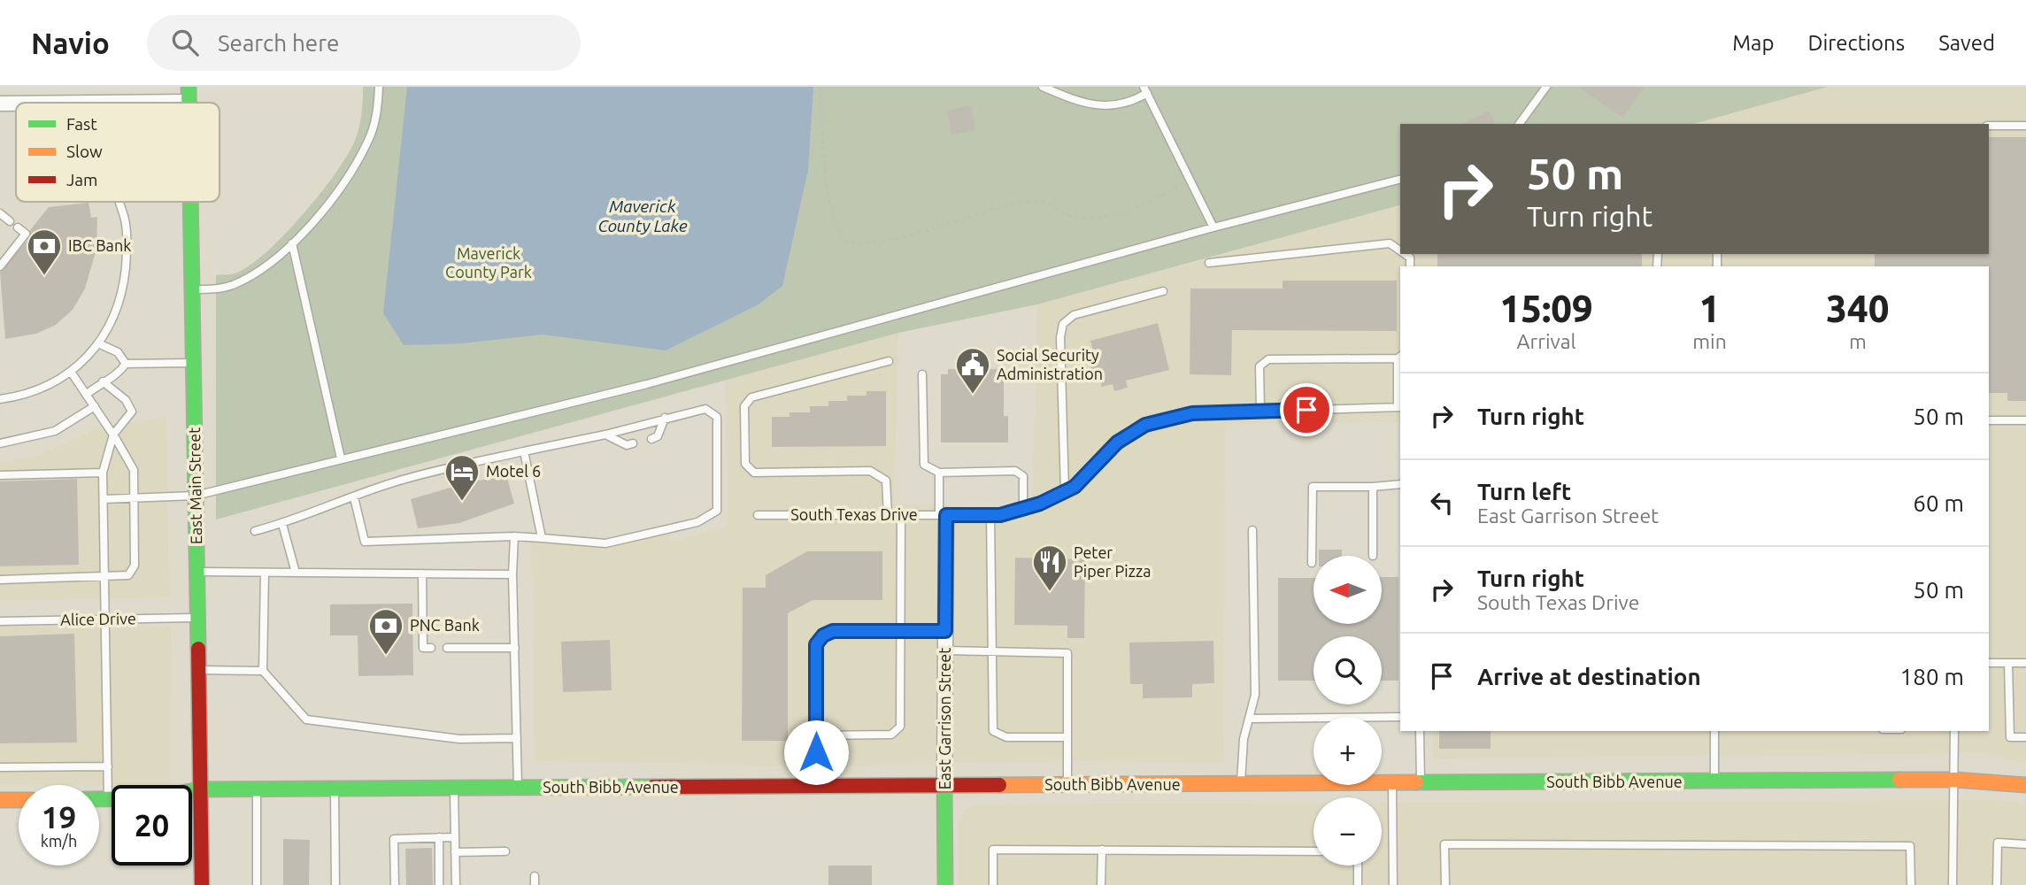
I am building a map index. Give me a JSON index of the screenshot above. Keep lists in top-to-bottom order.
{
  "streets": {
    "main road": ["East Main Street", "East Garrison Street", "South Bibb Avenue"],
    "lane": ["South Texas Drive", "Alice Drive"]
  },
  "crossings": [
    ["East Main Street", "Alice Drive"],
    ["East Main Street", "South Bibb Avenue"],
    ["South Texas Drive", "East Garrison Street"],
    ["East Garrison Street", "South Bibb Avenue"]
  ],
  "water": ["Maverick County Lake"],
  "parks": ["Maverick County Park"],
  "places": {
    "bank": ["IBC Bank", "PNC Bank"],
    "public building": ["Social Security Administration"],
    "hotel": ["Motel 6"],
    "restaurant": ["Peter Piper Pizza"]
  },
  "legend": ["Fast", "Slow", "Jam"],
  "north": "left",
  "page": {
    "header": "Navio",
    "search": "Search here",
    "nav": ["Map", "Directions", "Saved"],
    "turn": ["50 m", "Turn right"],
    "eta": [
      "15:09",
      "Arrival",
      "1",
      "min",
      "340",
      "m"
    ],
    "list": [
      {
        "name": "Turn right",
        "value": "50 m"
      },
      {
        "name": "Turn left",
        "note": "East Garrison Street",
        "value": "60 m"
      },
      {
        "name": "Turn right",
        "note": "South Texas Drive",
        "value": "50 m"
      },
      {
        "name": "Arrive at destination",
        "value": "180 m"
      }
    ],
    "map_buttons": ["+", "−"],
    "speed": "19 km/h",
    "limit": "20"
  }
}
